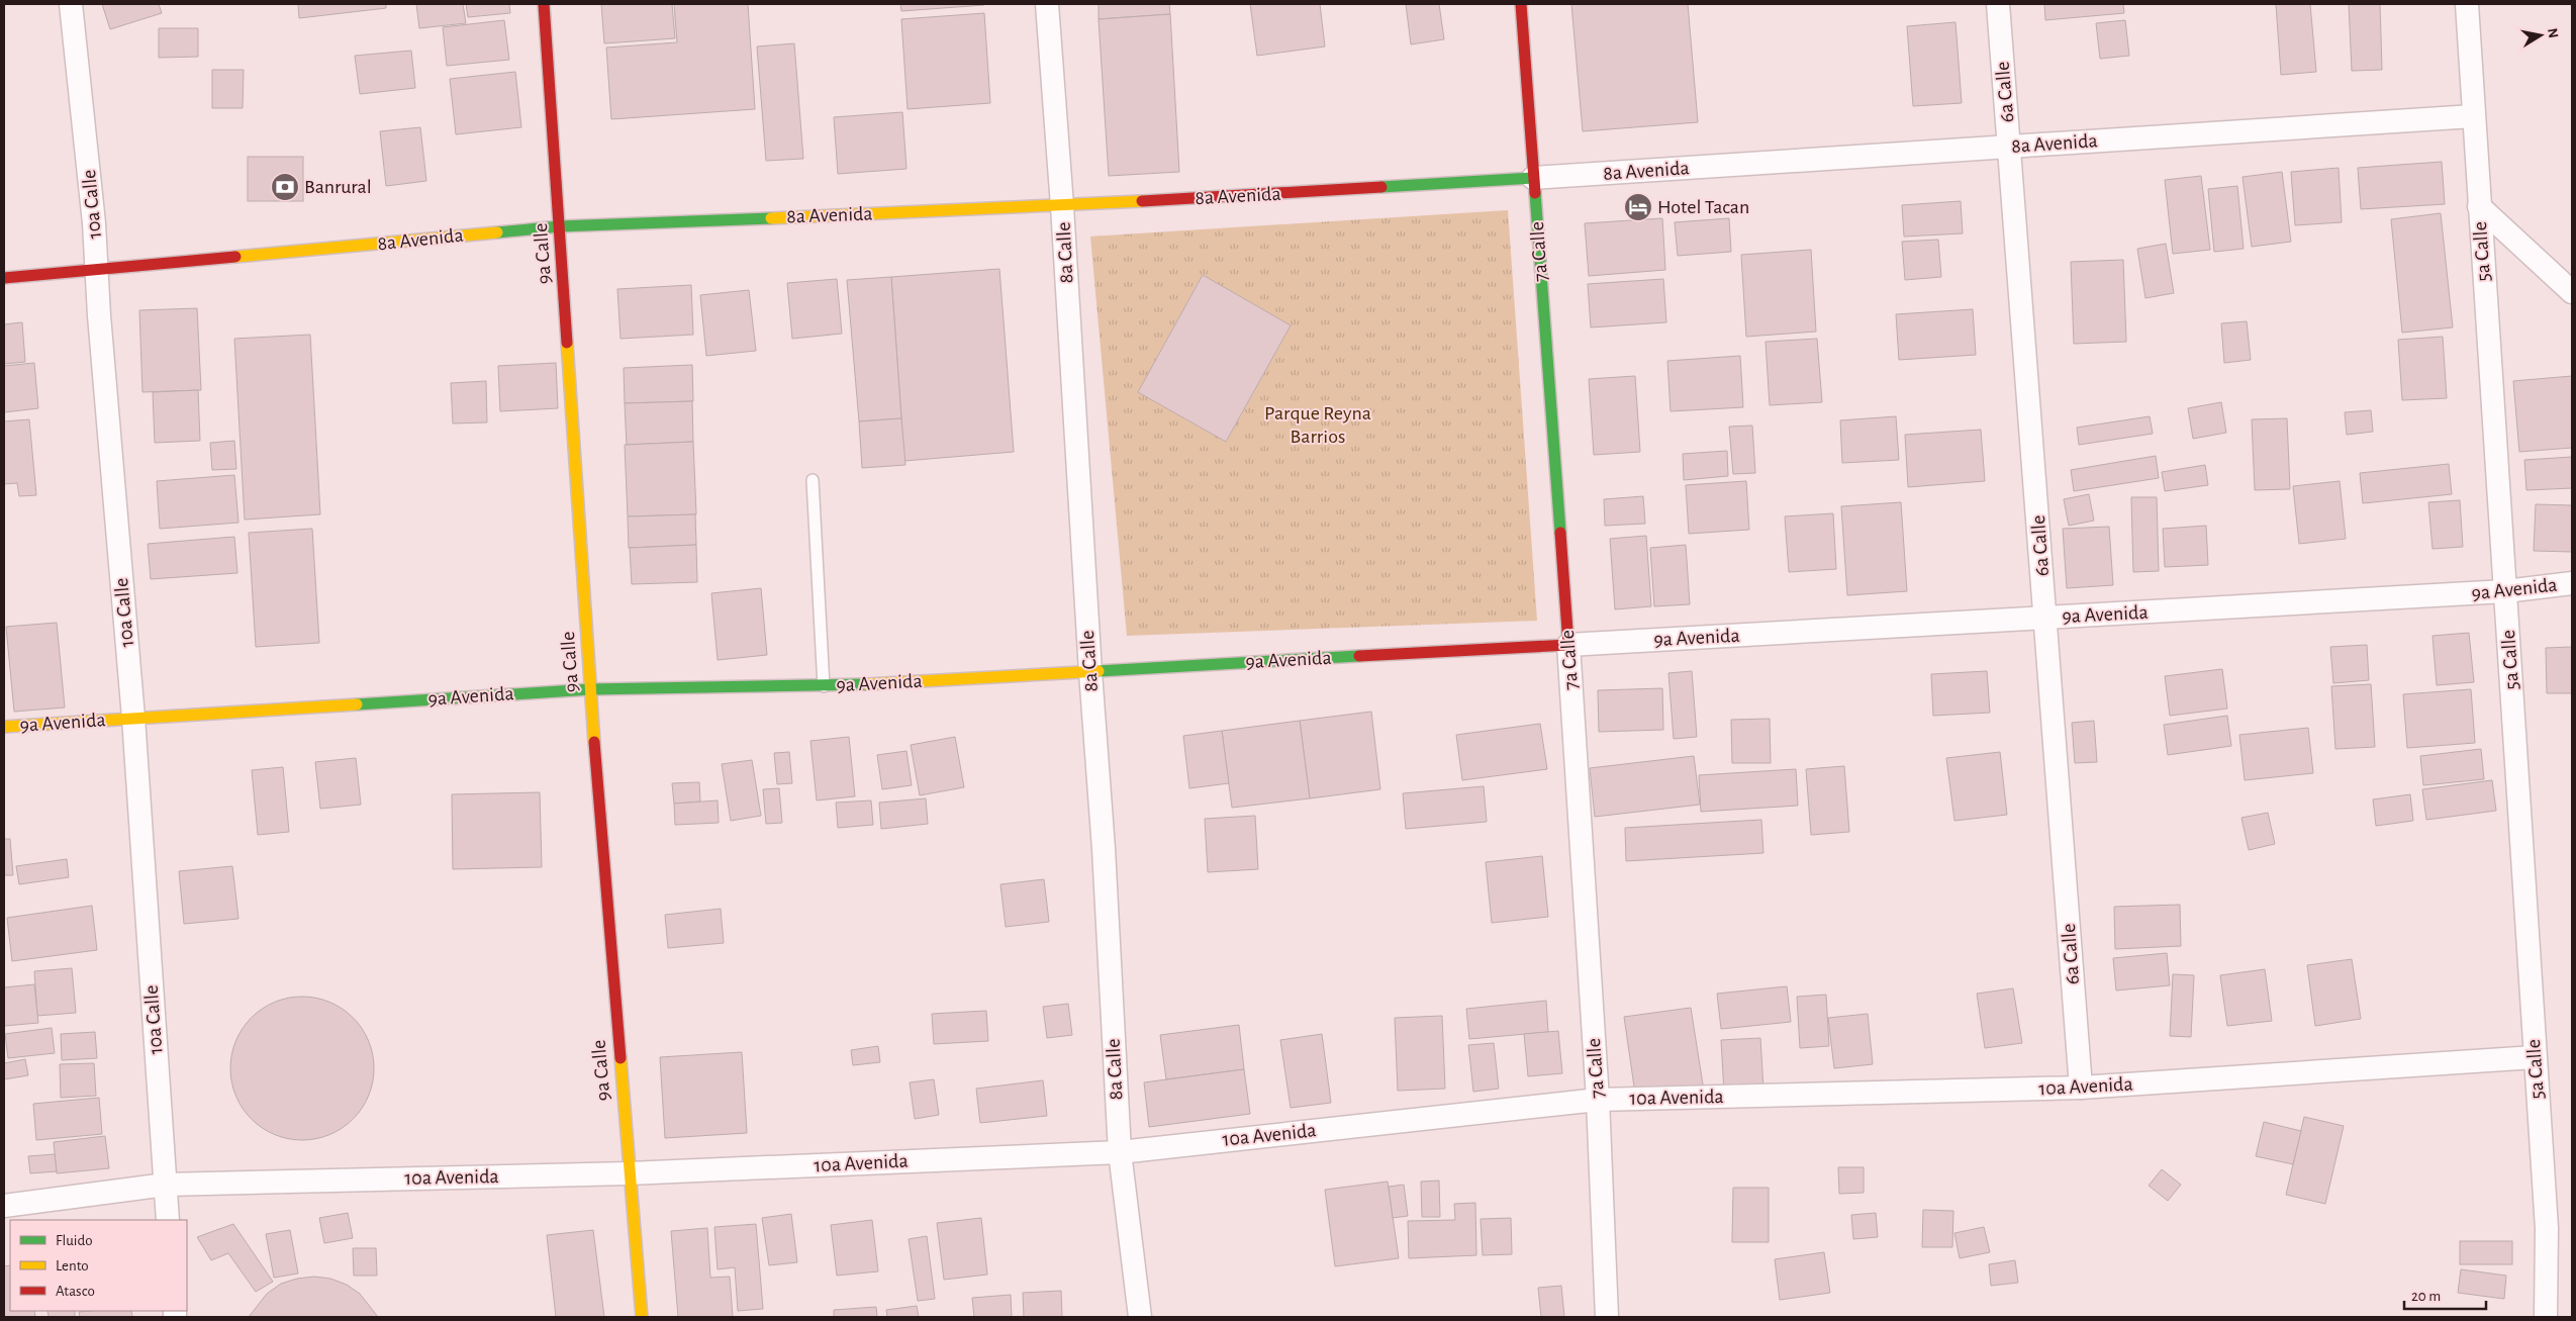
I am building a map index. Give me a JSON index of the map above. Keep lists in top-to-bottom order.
{
  "streets": {
    "street": [
      "6a Calle",
      "8a Avenida",
      "10a Calle",
      "7a Calle",
      "5a Calle",
      "8a Calle",
      "9a Calle",
      "9a Avenida",
      "10a Avenida"
    ]
  },
  "crossings": [
    ["6a Calle", "8a Avenida"],
    ["6a Calle", "9a Avenida"],
    ["6a Calle", "10a Avenida"],
    ["8a Avenida", "10a Calle"],
    ["8a Avenida", "7a Calle"],
    ["8a Avenida", "5a Calle"],
    ["8a Avenida", "8a Calle"],
    ["8a Avenida", "9a Calle"],
    ["10a Calle", "9a Avenida"],
    ["10a Calle", "10a Avenida"],
    ["7a Calle", "9a Avenida"],
    ["7a Calle", "10a Avenida"],
    ["5a Calle", "9a Avenida"],
    ["5a Calle", "10a Avenida"],
    ["8a Calle", "9a Avenida"],
    ["8a Calle", "10a Avenida"],
    ["9a Calle", "9a Avenida"],
    ["9a Calle", "10a Avenida"]
  ],
  "parks": ["Parque Reyna Barrios"],
  "places": {
    "bank": ["Banrural"],
    "hotel": ["Hotel Tacan"]
  },
  "legend": ["Fluido", "Lento", "Atasco"],
  "scale_bar": "20 m",
  "north": "right"
}
